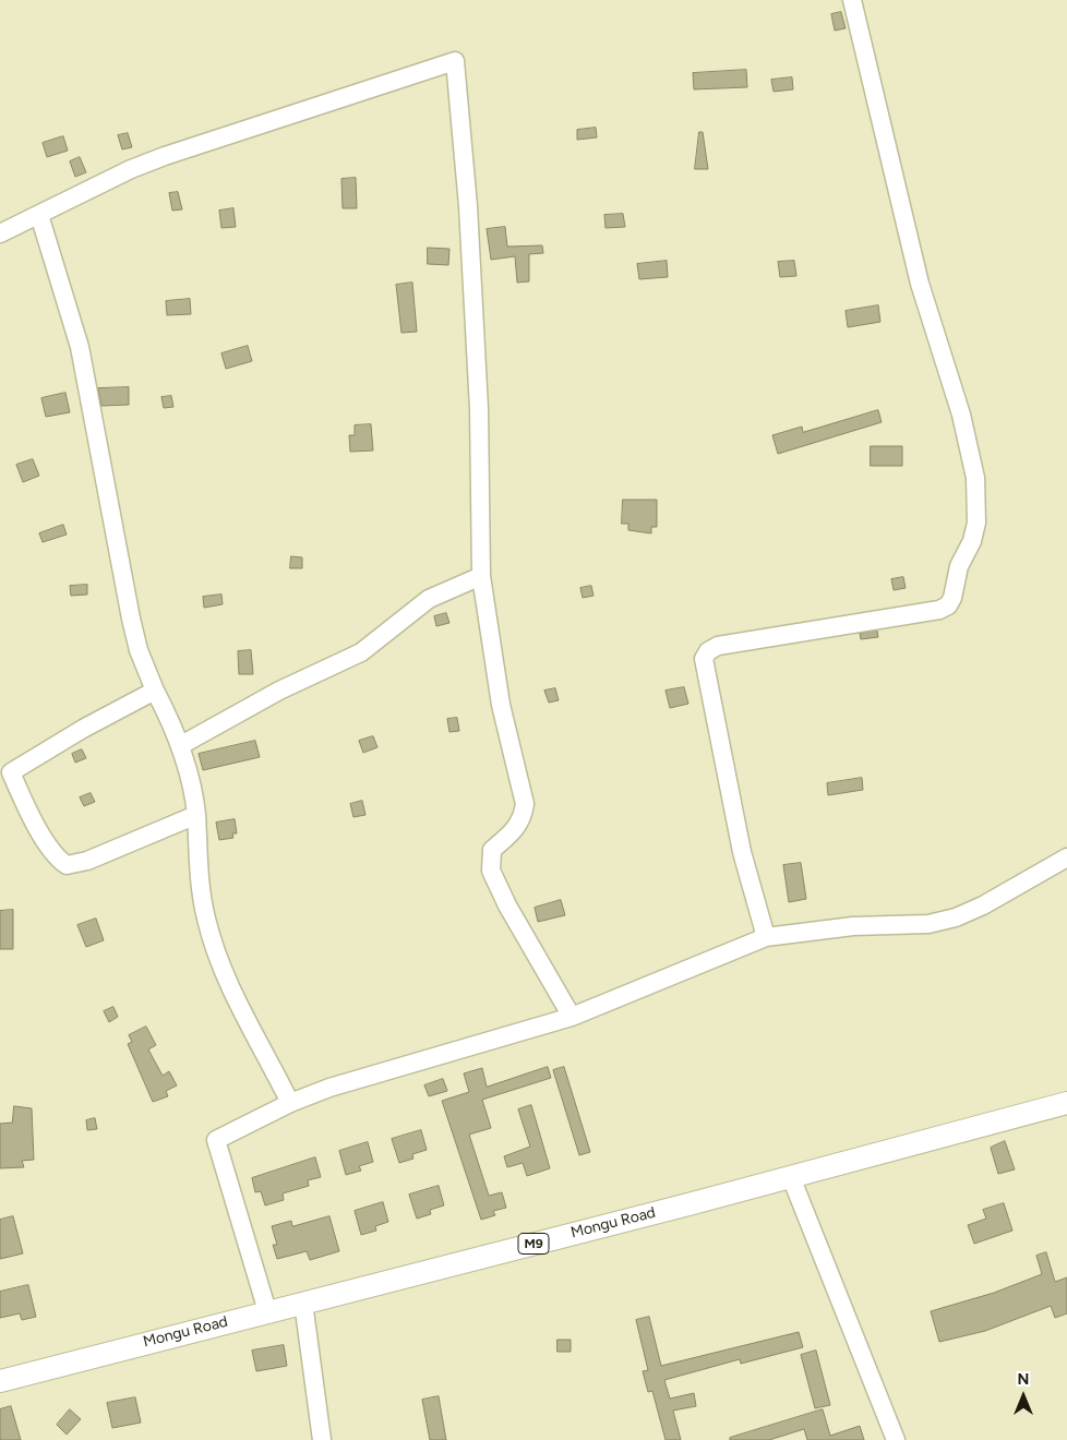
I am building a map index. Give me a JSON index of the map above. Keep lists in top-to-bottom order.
{
  "streets": {
    "main road": ["Mongu Road", "M9"]
  },
  "north": "top"
}
